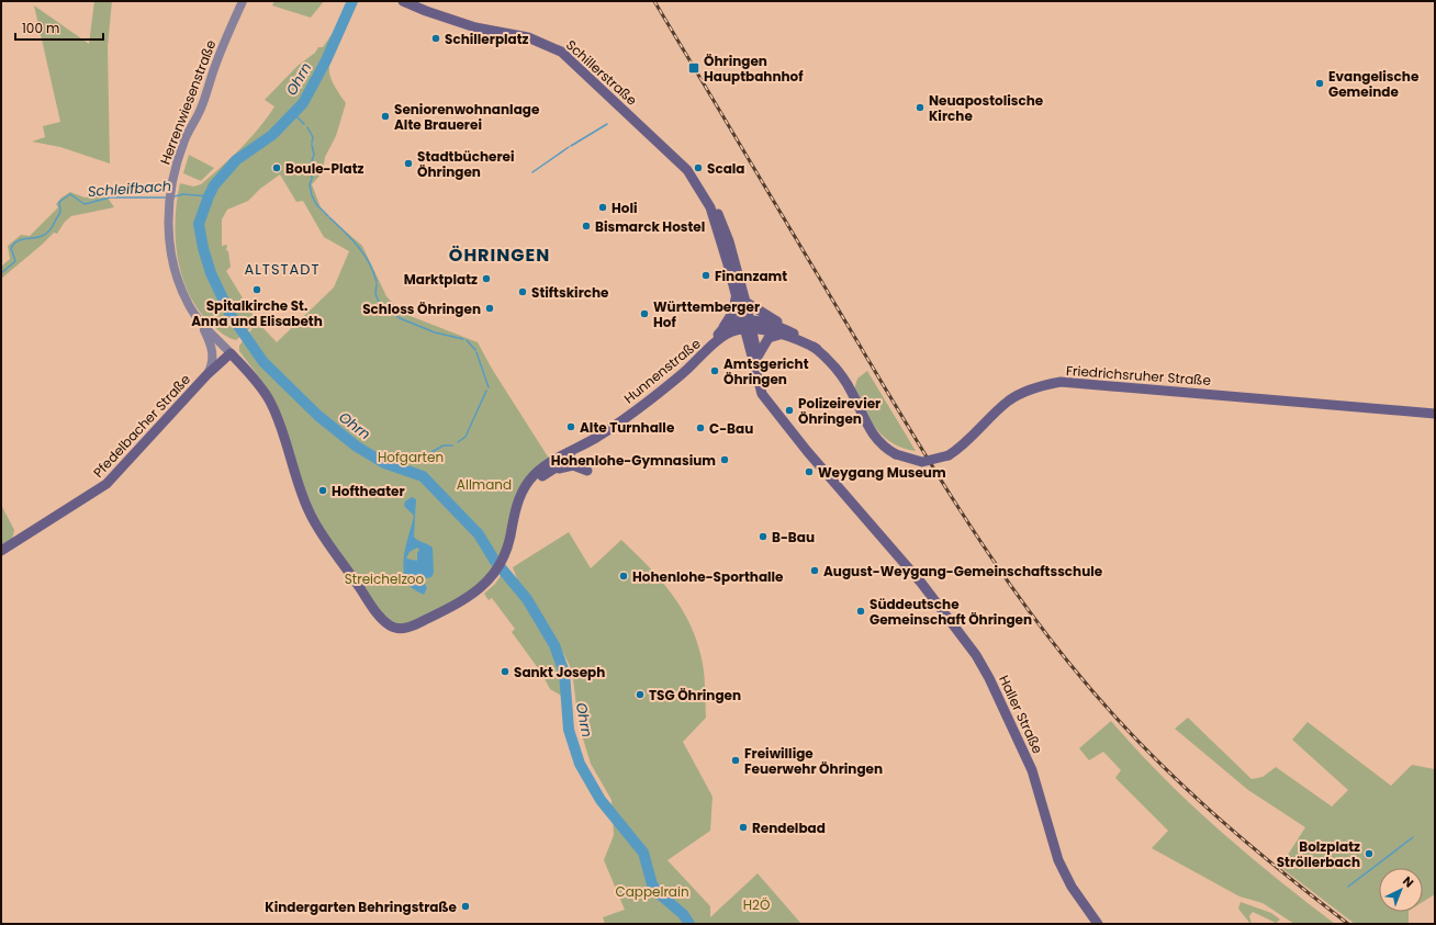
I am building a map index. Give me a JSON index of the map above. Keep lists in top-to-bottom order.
{
  "streets": {
    "main road": [
      "Schillerstraße",
      "Hunnenstraße",
      "Friedrichsruher Straße",
      "Pfedelbacher Straße",
      "Haller Straße"
    ],
    "street": ["Herrenwiesenstraße"]
  },
  "crossings": [
    ["Schillerstraße", "Hunnenstraße"],
    ["Schillerstraße", "Friedrichsruher Straße"],
    ["Schillerstraße", "Haller Straße"],
    ["Herrenwiesenstraße", "Hunnenstraße"],
    ["Herrenwiesenstraße", "Pfedelbacher Straße"],
    ["Hunnenstraße", "Friedrichsruher Straße"],
    ["Hunnenstraße", "Pfedelbacher Straße"],
    ["Hunnenstraße", "Haller Straße"],
    ["Friedrichsruher Straße", "Haller Straße"]
  ],
  "districts": ["ÖHRINGEN", "ALTSTADT"],
  "water": ["Ohrn", "Schleifbach"],
  "parks": [
    "Hofgarten",
    "Allmand",
    "Streichelzoo",
    "Cappelrain",
    "H2Ö"
  ],
  "places": {
    "other": [
      "Schillerplatz",
      "Evangelische Gemeinde",
      "Neuapostolische Kirche",
      "Seniorenwohnanlage Alte Brauerei",
      "Stadtbücherei Öhringen",
      "Boule-Platz",
      "Scala",
      "Holi",
      "Bismarck Hostel",
      "Finanzamt",
      "Marktplatz",
      "Spitalkirche St. Anna und Elisabeth",
      "Stiftskirche",
      "Schloss Öhringen",
      "Württemberger Hof",
      "Amtsgericht Öhringen",
      "Polizeirevier Öhringen",
      "Alte Turnhalle",
      "C-Bau",
      "Hohenlohe-Gymnasium",
      "Weygang Museum",
      "Hoftheater",
      "B-Bau",
      "August-Weygang-Gemeinschaftsschule",
      "Hohenlohe-Sporthalle",
      "Süddeutsche Gemeinschaft Öhringen",
      "Sankt Joseph",
      "TSG Öhringen",
      "Freiwillige Feuerwehr Öhringen",
      "Rendelbad",
      "Bolzplatz Ströllerbach",
      "Kindergarten Behringstraße"
    ],
    "transit": ["Öhringen Hauptbahnhof"]
  },
  "scale_bar": "100 m",
  "north": "top right"
}
